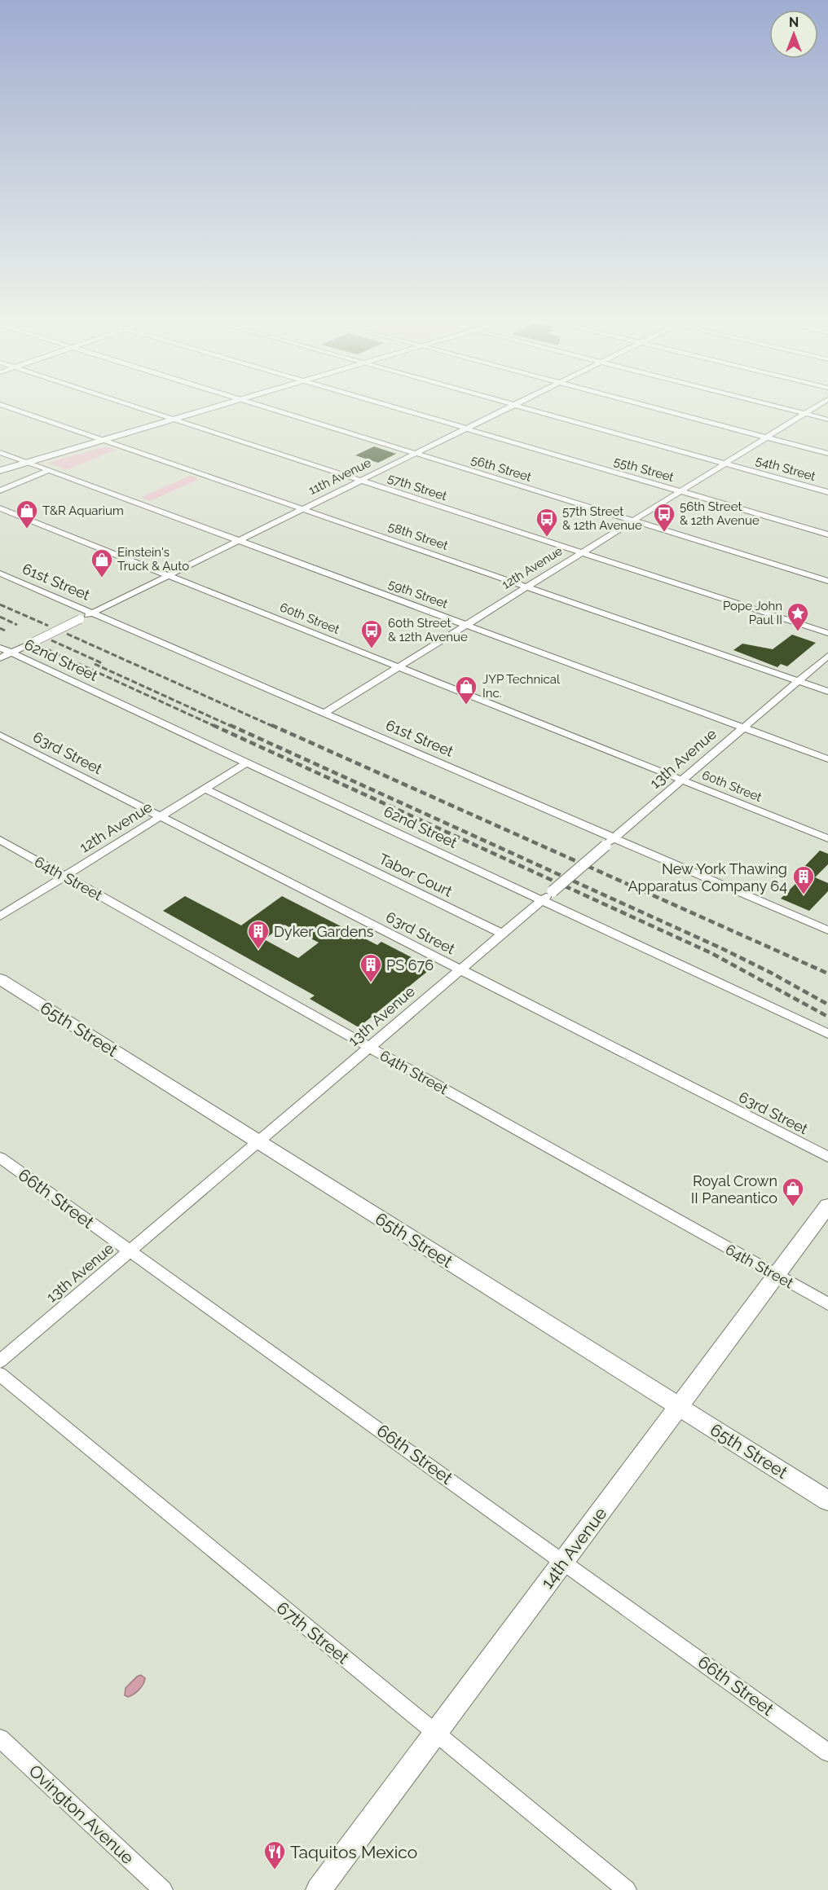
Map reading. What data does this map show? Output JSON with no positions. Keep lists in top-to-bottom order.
{
  "streets": {
    "main road": ["65th Street", "14th Avenue"],
    "street": [
      "56th Street",
      "54th Street",
      "55th Street",
      "11th Avenue",
      "57th Street",
      "58th Street",
      "12th Avenue",
      "61st Street",
      "59th Street",
      "60th Street",
      "62nd Street",
      "63rd Street",
      "13th Avenue",
      "Tabor Court",
      "64th Street",
      "66th Street",
      "67th Street",
      "Ovington Avenue"
    ]
  },
  "crossings": [
    ["56th Street", "11th Avenue"],
    ["56th Street", "12th Avenue"],
    ["54th Street", "12th Avenue"],
    ["55th Street", "11th Avenue"],
    ["55th Street", "12th Avenue"],
    ["11th Avenue", "57th Street"],
    ["11th Avenue", "58th Street"],
    ["11th Avenue", "61st Street"],
    ["11th Avenue", "59th Street"],
    ["11th Avenue", "60th Street"],
    ["11th Avenue", "62nd Street"],
    ["57th Street", "12th Avenue"],
    ["58th Street", "12th Avenue"],
    ["58th Street", "13th Avenue"],
    ["12th Avenue", "61st Street"],
    ["12th Avenue", "59th Street"],
    ["12th Avenue", "60th Street"],
    ["12th Avenue", "62nd Street"],
    ["12th Avenue", "63rd Street"],
    ["12th Avenue", "Tabor Court"],
    ["12th Avenue", "64th Street"],
    ["61st Street", "13th Avenue"],
    ["59th Street", "13th Avenue"],
    ["60th Street", "13th Avenue"],
    ["62nd Street", "13th Avenue"],
    ["63rd Street", "13th Avenue"],
    ["13th Avenue", "Tabor Court"],
    ["13th Avenue", "64th Street"],
    ["13th Avenue", "65th Street"],
    ["13th Avenue", "66th Street"],
    ["64th Street", "14th Avenue"],
    ["65th Street", "14th Avenue"],
    ["66th Street", "14th Avenue"],
    ["14th Avenue", "67th Street"]
  ],
  "places": {
    "shop": [
      "T&R Aquarium",
      "Einstein's Truck & Auto",
      "JYP Technical Inc.",
      "Royal Crown II Paneantico"
    ],
    "bus stop": ["56th Street & 12th Avenue", "57th Street & 12th Avenue", "60th Street & 12th Avenue"],
    "place": ["Pope John Paul II"],
    "building": ["New York Thawing Apparatus Company 64", "Dyker Gardens", "PS 676"],
    "restaurant": ["Taquitos Mexico"]
  },
  "north": "top"
}
